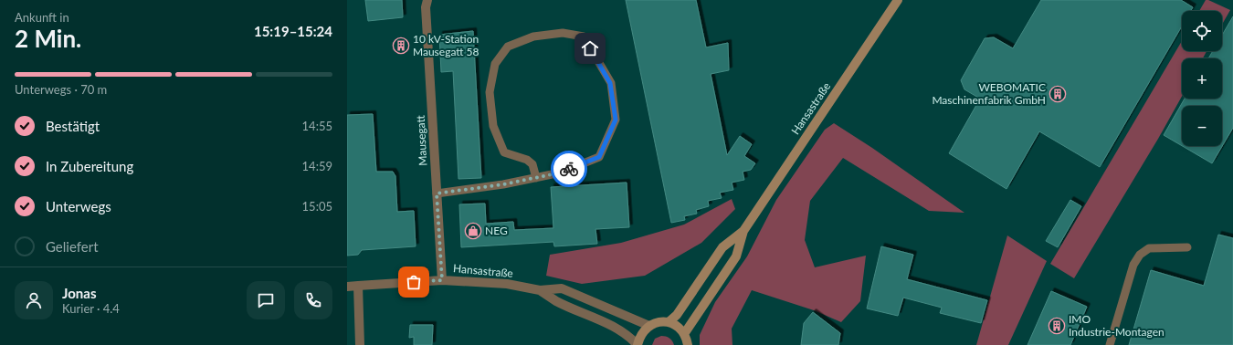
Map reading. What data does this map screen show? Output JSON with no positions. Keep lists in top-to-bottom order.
{
  "streets": {
    "street": ["Hansastraße", "Mausegatt"]
  },
  "crossings": [
    ["Hansastraße", "Mausegatt"]
  ],
  "places": {
    "building": ["10 kV-Station Mausegatt 58", "WEBOMATIC Maschinenfabrik GmbH", "IMO Industrie-Montagen"],
    "shop": ["NEG"]
  },
  "page": {
    "heading": ["2 Min.", "Ankunft in", "15:19–15:24"],
    "panel": ["Jonas", "Kurier · 4.4"],
    "map_buttons": ["+", "−"],
    "bar": "Unterwegs · 70 m",
    "list": [
      ["Bestätigt", "14:55"],
      ["In Zubereitung", "14:59"],
      ["Unterwegs", "15:05"],
      "Geliefert"
    ]
  }
}
